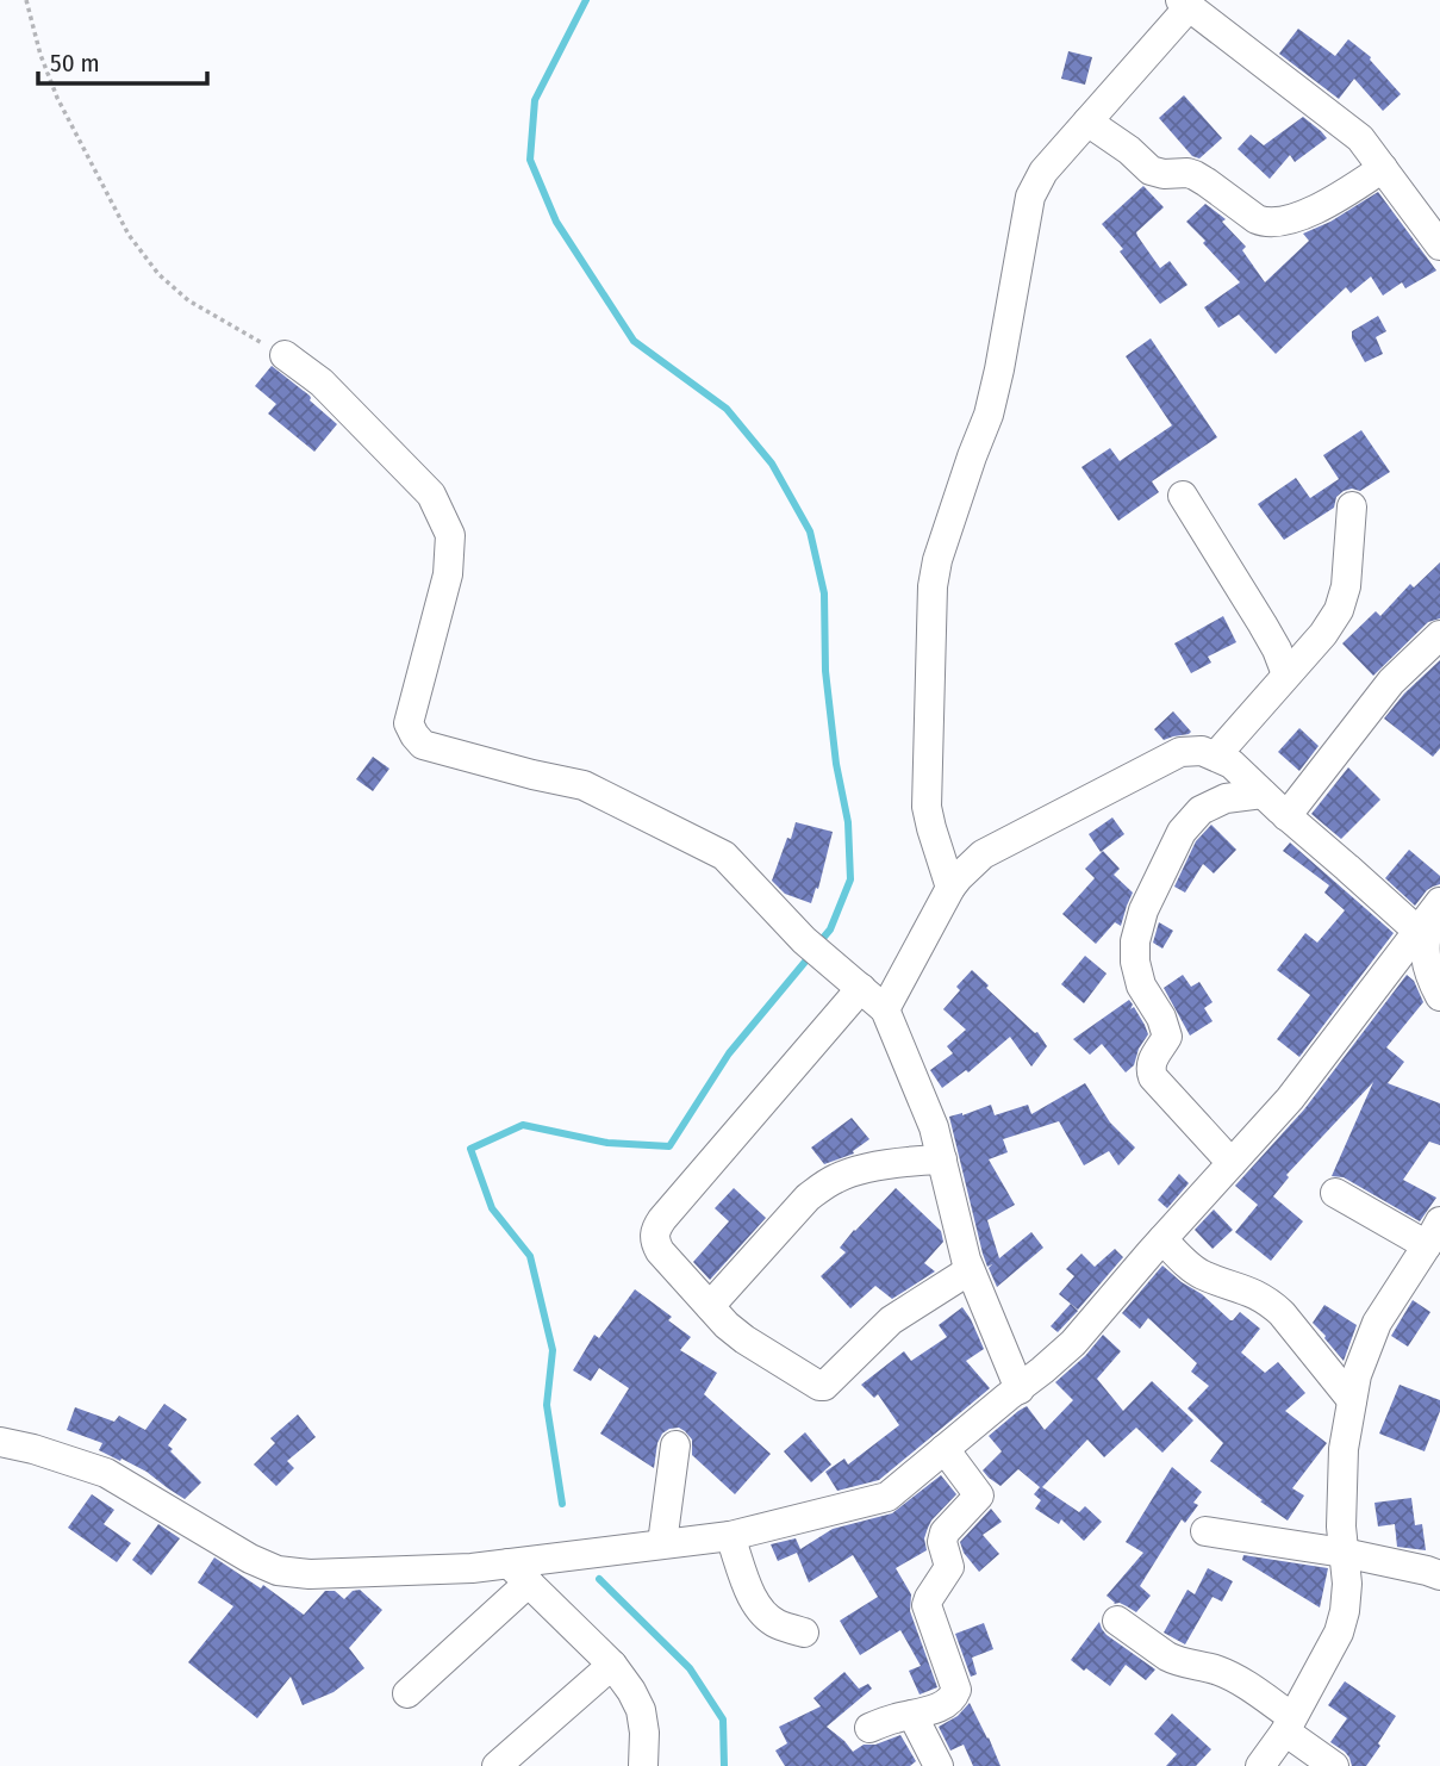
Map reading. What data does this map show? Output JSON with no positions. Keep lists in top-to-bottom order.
{
  "scale_bar": "50 m"
}
